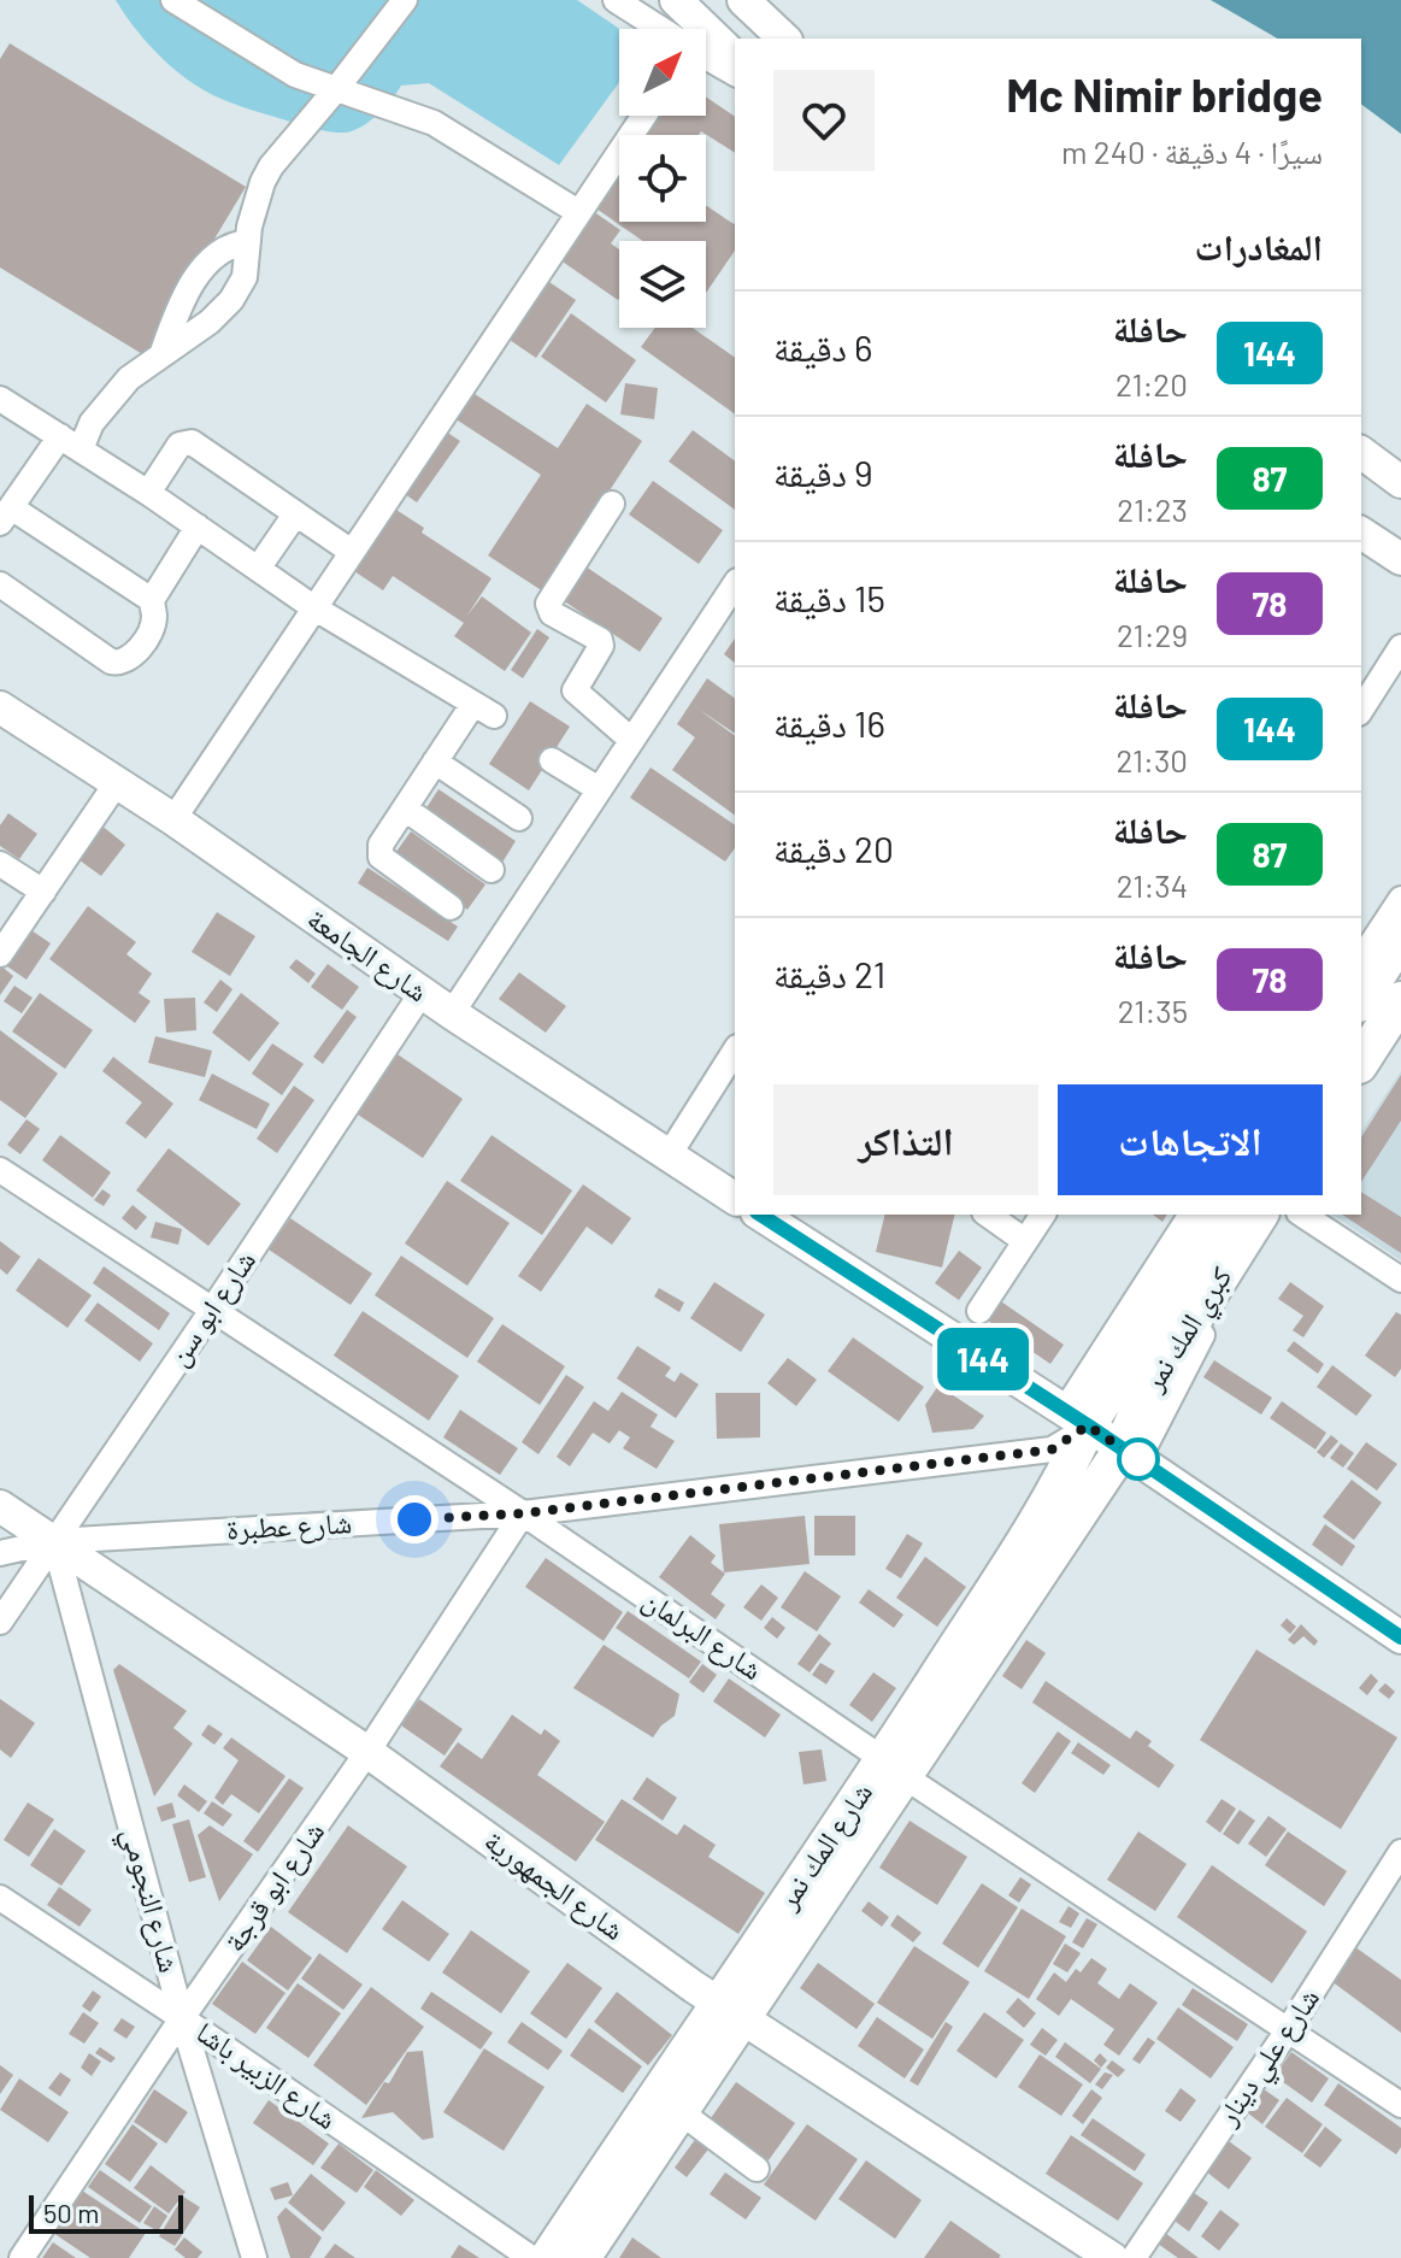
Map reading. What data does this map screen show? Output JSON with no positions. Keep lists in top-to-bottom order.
{
  "streets": {
    "highway": ["كبري المك نمر", "شارع المك نمر"],
    "main road": ["شارع الجامعة", "شارع الجمهورية"],
    "street": [
      "شارع ابو سن",
      "شارع عطبرة",
      "شارع البرلمان",
      "شارع ابو قرجة",
      "شارع النجومي",
      "شارع علي دينار",
      "شارع الزبير باشا"
    ]
  },
  "crossings": [
    ["شارع الجامعة", "شارع ابو سن"],
    ["شارع ابو سن", "شارع عطبرة"],
    ["شارع ابو سن", "شارع البرلمان"],
    ["شارع ابو سن", "شارع الجمهورية"],
    ["شارع ابو سن", "شارع النجومي"],
    ["كبري المك نمر", "شارع عطبرة"],
    ["كبري المك نمر", "شارع المك نمر"],
    ["شارع عطبرة", "شارع البرلمان"],
    ["شارع عطبرة", "شارع المك نمر"],
    ["شارع عطبرة", "شارع الجمهورية"],
    ["شارع عطبرة", "شارع ابو قرجة"],
    ["شارع عطبرة", "شارع النجومي"],
    ["شارع البرلمان", "شارع المك نمر"],
    ["شارع البرلمان", "شارع ابو قرجة"],
    ["شارع البرلمان", "شارع علي دينار"],
    ["شارع المك نمر", "شارع الجمهورية"],
    ["شارع الجمهورية", "شارع ابو قرجة"],
    ["شارع الجمهورية", "شارع النجومي"],
    ["شارع ابو قرجة", "شارع النجومي"],
    ["شارع ابو قرجة", "شارع الزبير باشا"],
    ["شارع النجومي", "شارع الزبير باشا"]
  ],
  "lines": ["bus line 144"],
  "scale_bar": "50 m",
  "north": "top right",
  "page": {
    "on_map": "144",
    "heading": [
      ["Mc Nimir bridge", "سيرًا · 4 دقيقة · 240 m"],
      "المغادرات"
    ],
    "list": [
      {
        "mark": "144",
        "name": "حافلة",
        "note": "21:20",
        "value": "6 دقيقة"
      },
      {
        "mark": "87",
        "name": "حافلة",
        "note": "21:23",
        "value": "9 دقيقة"
      },
      {
        "mark": "78",
        "name": "حافلة",
        "note": "21:29",
        "value": "15 دقيقة"
      },
      {
        "mark": "144",
        "name": "حافلة",
        "note": "21:30",
        "value": "16 دقيقة"
      },
      {
        "mark": "87",
        "name": "حافلة",
        "note": "21:34",
        "value": "20 دقيقة"
      },
      {
        "mark": "78",
        "name": "حافلة",
        "note": "21:35",
        "value": "21 دقيقة"
      }
    ],
    "buttons": ["الاتجاهات", "التذاكر"],
    "scale": "50 m"
  }
}
